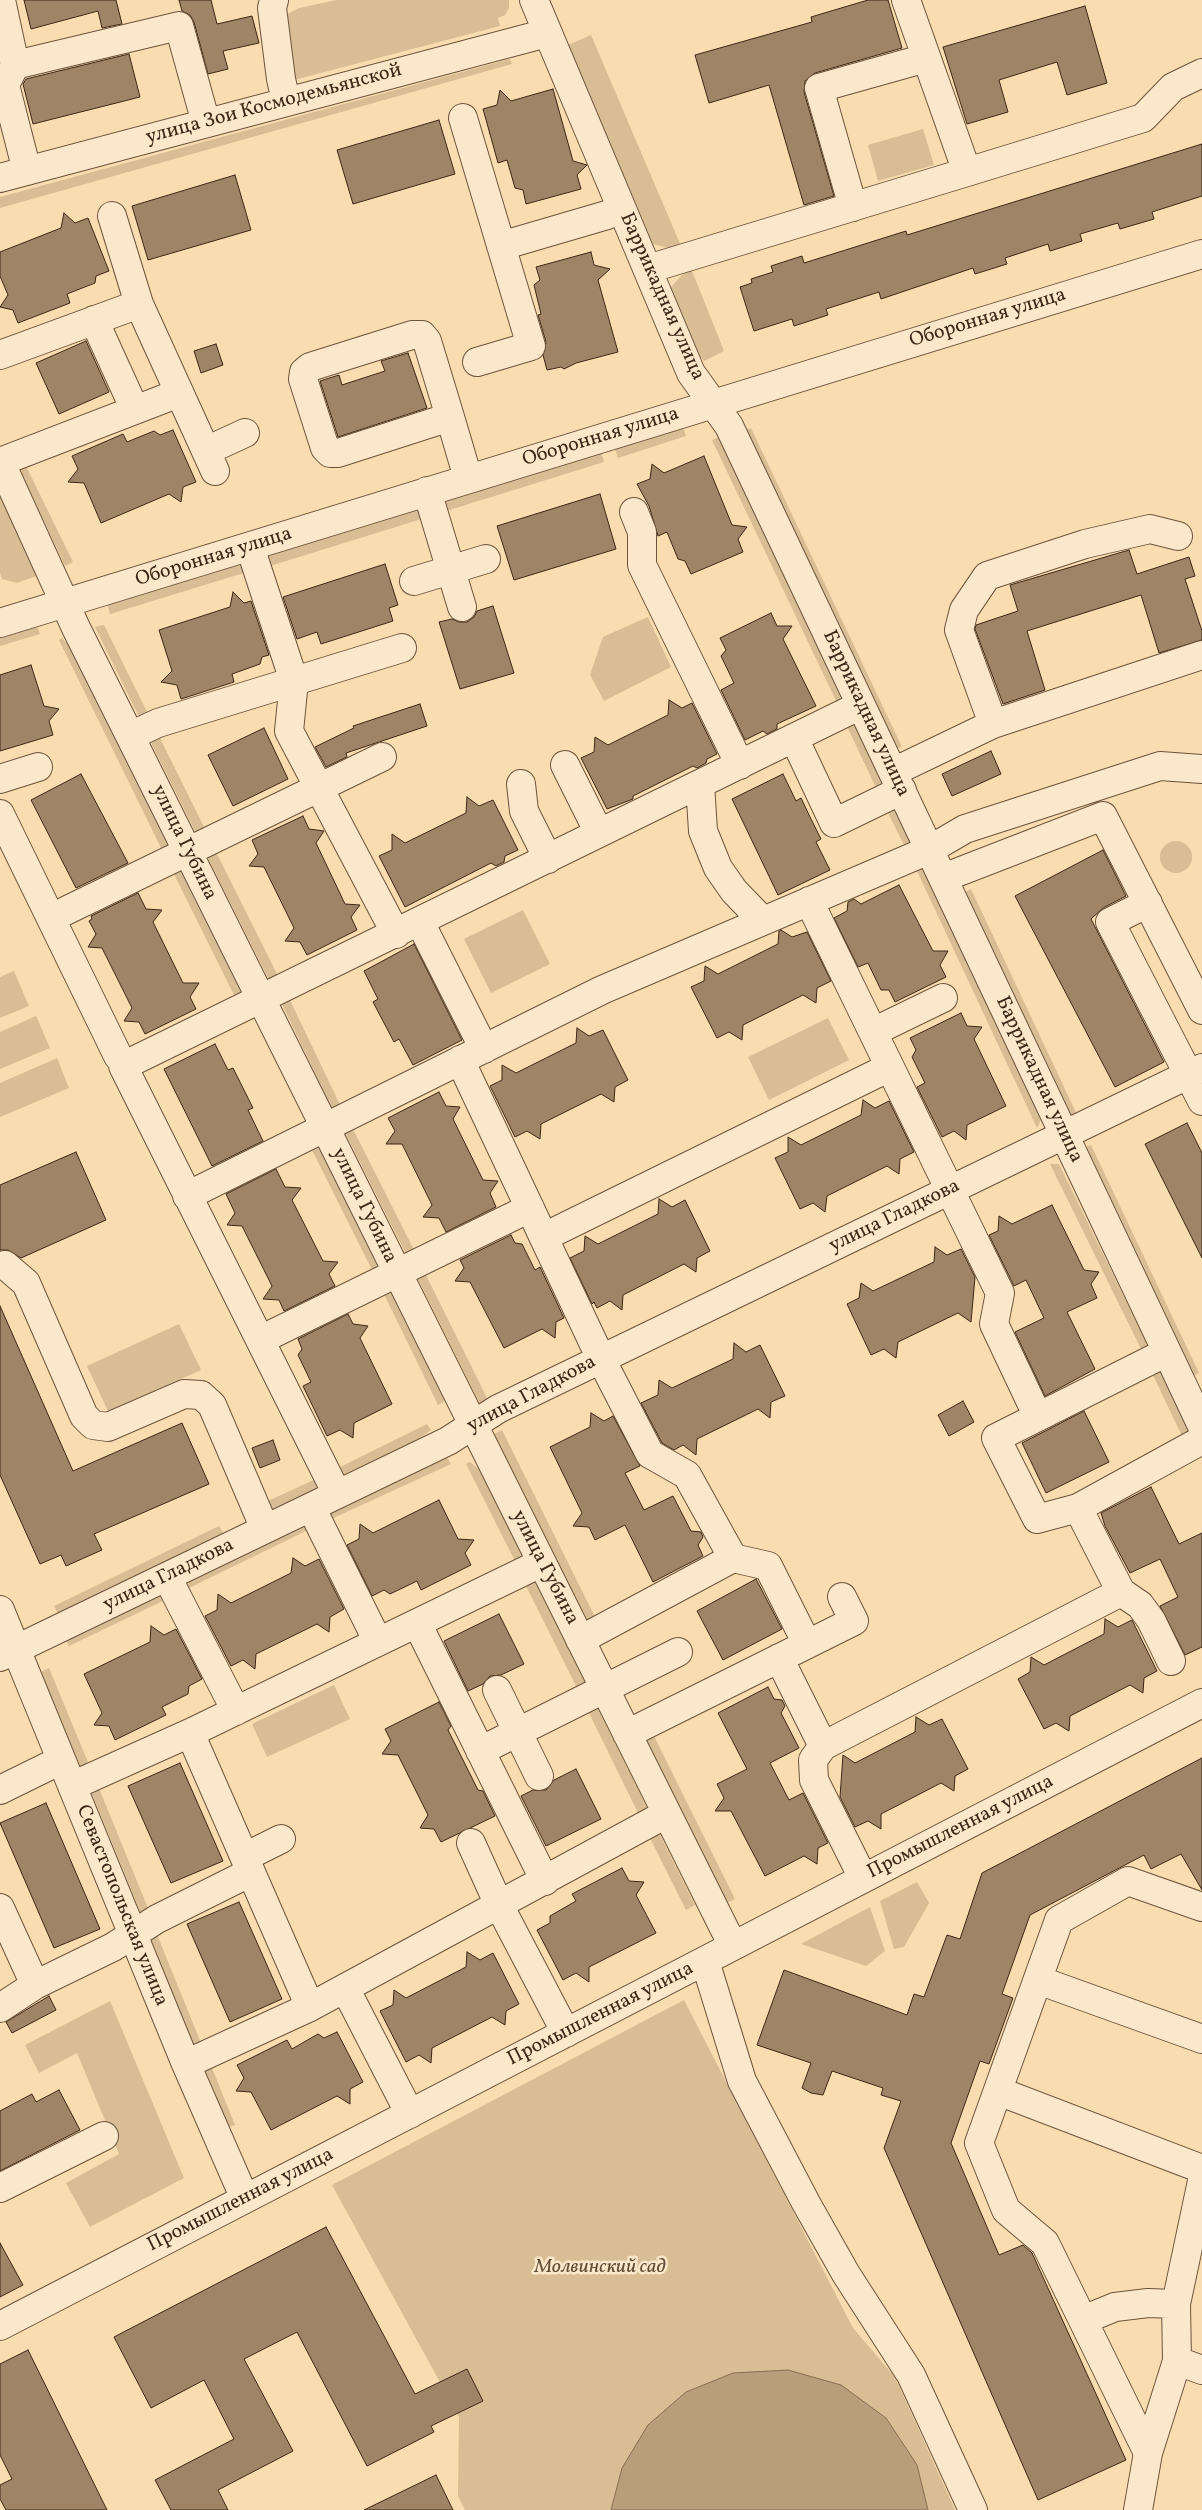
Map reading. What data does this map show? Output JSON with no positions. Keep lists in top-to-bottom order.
{
  "streets": {
    "street": [
      "улица Зои Космодемьянской",
      "Баррикадная улица",
      "Оборонная улица",
      "улица Губина",
      "улица Гладкова",
      "Промышленная улица",
      "Севастопольская улица"
    ]
  },
  "crossings": [
    ["улица Зои Космодемьянской", "Баррикадная улица"],
    ["Баррикадная улица", "Оборонная улица"],
    ["Баррикадная улица", "улица Гладкова"],
    ["Оборонная улица", "улица Губина"],
    ["улица Губина", "улица Гладкова"],
    ["улица Губина", "Промышленная улица"],
    ["улица Гладкова", "Севастопольская улица"],
    ["Промышленная улица", "Севастопольская улица"]
  ],
  "parks": ["Молвинский сад"]
}
